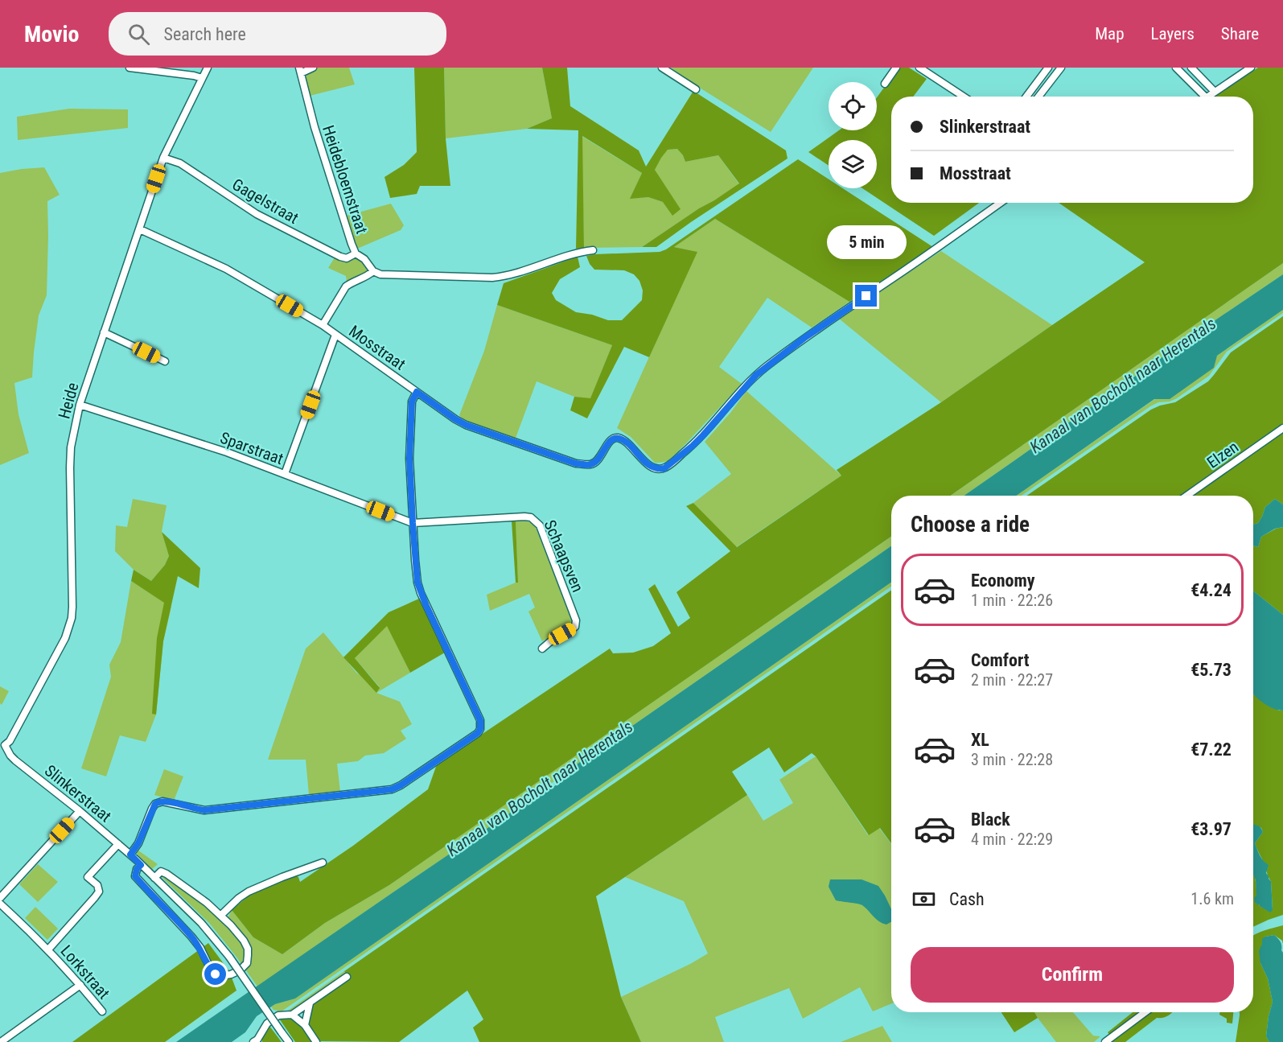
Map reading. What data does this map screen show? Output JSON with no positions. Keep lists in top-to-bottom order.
{
  "streets": {
    "street": [
      "Heidebloemstraat",
      "Gagelstraat",
      "Mosstraat",
      "Heide",
      "Sparstraat",
      "Elzen",
      "Schaapsven",
      "Slinkerstraat",
      "Lorkstraat"
    ]
  },
  "crossings": [
    ["Heidebloemstraat", "Gagelstraat"],
    ["Gagelstraat", "Heide"],
    ["Mosstraat", "Heide"],
    ["Heide", "Sparstraat"],
    ["Heide", "Slinkerstraat"],
    ["Sparstraat", "Schaapsven"],
    ["Slinkerstraat", "Lorkstraat"]
  ],
  "water": ["Kanaal van Bocholt naar Herentals"],
  "page": {
    "header": "Movio",
    "search": "Search here",
    "nav": ["Map", "Layers", "Share"],
    "banner": ["Slinkerstraat", "Mosstraat"],
    "bubble": "5 min",
    "heading": "Choose a ride",
    "list": [
      {
        "name": "Economy",
        "note": "1 min · 22:26",
        "value": "€4.24"
      },
      {
        "name": "Comfort",
        "note": "2 min · 22:27",
        "value": "€5.73"
      },
      {
        "name": "XL",
        "note": "3 min · 22:28",
        "value": "€7.22"
      },
      {
        "name": "Black",
        "note": "4 min · 22:29",
        "value": "€3.97"
      }
    ],
    "pay": ["Cash", "1.6 km"],
    "buttons": "Confirm"
  }
}
